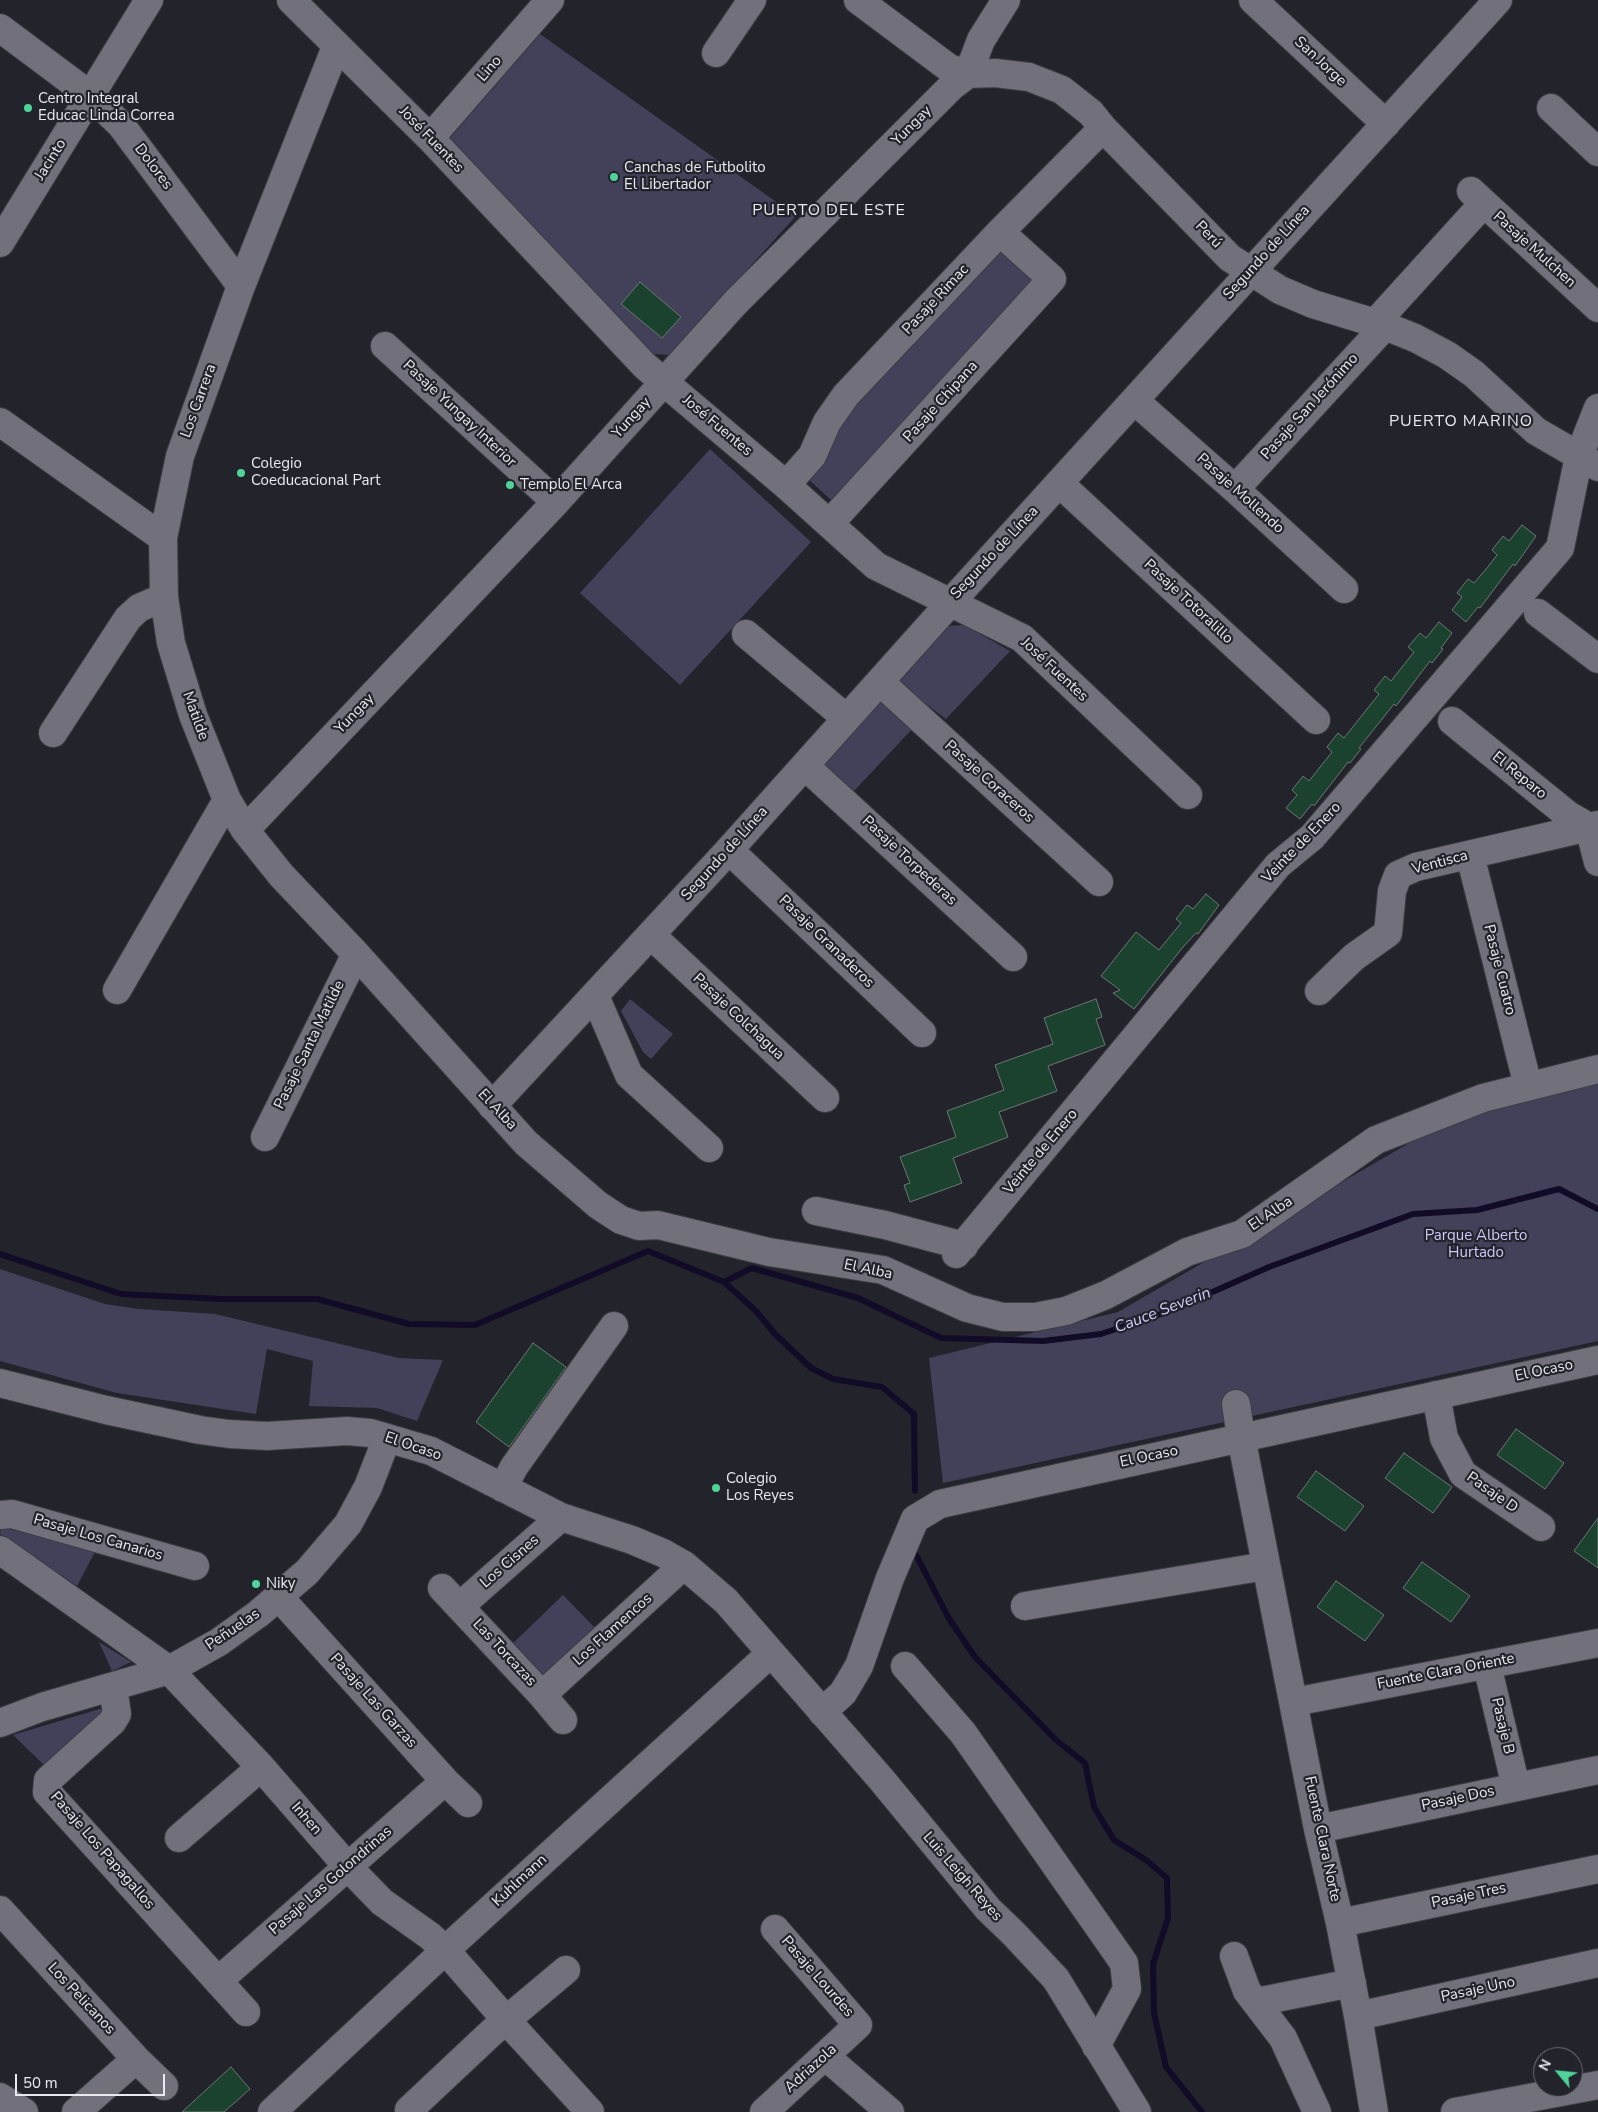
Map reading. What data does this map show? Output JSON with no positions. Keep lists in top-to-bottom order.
{
  "streets": {
    "street": [
      "San Jorge",
      "Lino",
      "Yungay",
      "José Fuentes",
      "Jacinto",
      "Dolores",
      "Perú",
      "Pasaje Mulchen",
      "Segundo de Línea",
      "Pasaje Rimac",
      "Los Carrera",
      "Pasaje Chipana",
      "Pasaje San Jerónimo",
      "Pasaje Yungay Interior",
      "Pasaje Mollendo",
      "Pasaje Totoralillo",
      "Matilde",
      "El Reparo",
      "Pasaje Coraceros",
      "Veinte de Enero",
      "Pasaje Torpederas",
      "Ventisca",
      "Pasaje Granaderos",
      "Pasaje Cuatro",
      "Pasaje Colchagua",
      "Pasaje Santa Matilde",
      "El Alba",
      "El Ocaso",
      "Pasaje D",
      "Pasaje Los Canarios",
      "Los Cisnes",
      "Peñuelas",
      "Los Flamencos",
      "Las Torcazas",
      "Fuente Clara Oriente",
      "Pasaje Las Garzas",
      "Pasaje B",
      "Pasaje Dos",
      "Inhen",
      "Fuente Clara Norte",
      "Pasaje Los Papagallos",
      "Luis Leigh Reyes",
      "Pasaje Las Golondrinas",
      "Kuhlmann",
      "Pasaje Tres",
      "Pasaje Lourdes",
      "Pasaje Uno",
      "Los Pelicanos",
      "Adriazola"
    ]
  },
  "crossings": [
    ["San Jorge", "Segundo de Línea"],
    ["Lino", "José Fuentes"],
    ["Yungay", "José Fuentes"],
    ["Yungay", "Perú"],
    ["Yungay", "Pasaje Yungay Interior"],
    ["Yungay", "Matilde"],
    ["Yungay", "El Alba"],
    ["José Fuentes", "Segundo de Línea"],
    ["José Fuentes", "Pasaje Rimac"],
    ["José Fuentes", "Los Carrera"],
    ["José Fuentes", "Pasaje Chipana"],
    ["Jacinto", "Dolores"],
    ["Dolores", "Los Carrera"],
    ["Perú", "Segundo de Línea"],
    ["Perú", "Pasaje Rimac"],
    ["Perú", "Pasaje San Jerónimo"],
    ["Perú", "Veinte de Enero"],
    ["Pasaje Mulchen", "Pasaje San Jerónimo"],
    ["Segundo de Línea", "Pasaje Mollendo"],
    ["Segundo de Línea", "Pasaje Totoralillo"],
    ["Segundo de Línea", "Pasaje Coraceros"],
    ["Segundo de Línea", "Pasaje Torpederas"],
    ["Segundo de Línea", "Pasaje Granaderos"],
    ["Segundo de Línea", "Pasaje Colchagua"],
    ["Segundo de Línea", "El Alba"],
    ["Pasaje Rimac", "Pasaje Chipana"],
    ["Los Carrera", "Matilde"],
    ["Pasaje San Jerónimo", "Pasaje Mollendo"],
    ["Matilde", "El Alba"],
    ["El Reparo", "Ventisca"],
    ["Ventisca", "Pasaje Cuatro"],
    ["Pasaje Cuatro", "El Alba"],
    ["Pasaje Santa Matilde", "El Alba"],
    ["El Ocaso", "Pasaje D"],
    ["El Ocaso", "Los Cisnes"],
    ["El Ocaso", "Peñuelas"],
    ["El Ocaso", "Los Flamencos"],
    ["El Ocaso", "Fuente Clara Norte"],
    ["El Ocaso", "Luis Leigh Reyes"],
    ["El Ocaso", "Kuhlmann"],
    ["Los Cisnes", "Las Torcazas"],
    ["Peñuelas", "Pasaje Las Garzas"],
    ["Peñuelas", "Inhen"],
    ["Peñuelas", "Pasaje Los Papagallos"],
    ["Los Flamencos", "Las Torcazas"],
    ["Fuente Clara Oriente", "Pasaje B"],
    ["Fuente Clara Oriente", "Fuente Clara Norte"],
    ["Pasaje Las Garzas", "Pasaje Las Golondrinas"],
    ["Pasaje B", "Pasaje Dos"],
    ["Pasaje Dos", "Fuente Clara Norte"],
    ["Inhen", "Pasaje Las Golondrinas"],
    ["Inhen", "Kuhlmann"],
    ["Fuente Clara Norte", "Pasaje Tres"],
    ["Fuente Clara Norte", "Pasaje Uno"],
    ["Pasaje Los Papagallos", "Pasaje Las Golondrinas"],
    ["Luis Leigh Reyes", "Kuhlmann"],
    ["Pasaje Lourdes", "Adriazola"]
  ],
  "districts": ["PUERTO DEL ESTE", "PUERTO MARINO"],
  "water": ["Cauce Severin"],
  "parks": ["Parque Alberto Hurtado"],
  "places": [
    "Centro Integral Educac Linda Correa",
    "Canchas de Futbolito El Libertador",
    "Colegio Coeducacional Part",
    "Templo El Arca",
    "Colegio Los Reyes",
    "Niky"
  ],
  "scale_bar": "50 m",
  "north": "top left"
}
